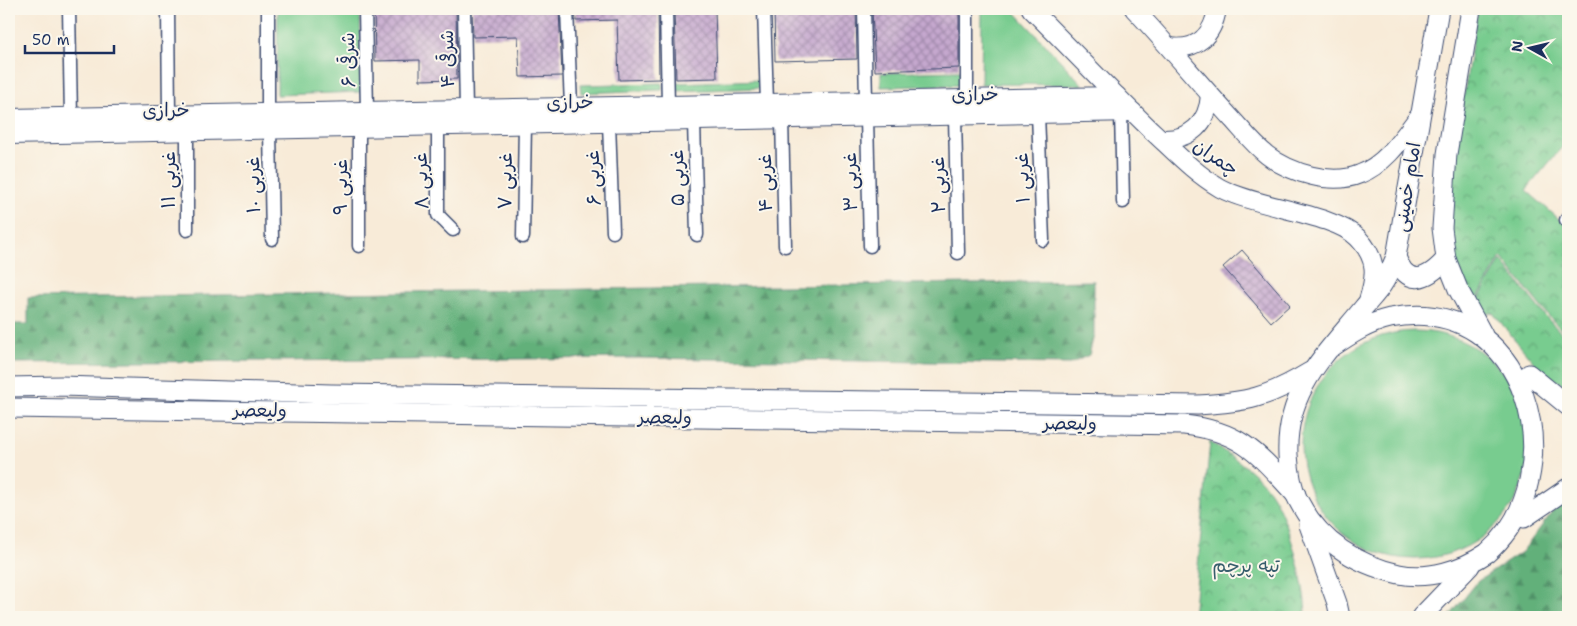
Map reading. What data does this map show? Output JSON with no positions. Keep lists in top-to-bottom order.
{
  "streets": {
    "main road": ["امام خمینی", "ولیعصر"],
    "street": [
      "۴ شرقی",
      "۶ شرقی",
      "خرازی",
      "چمران",
      "۶ غربی",
      "۵ غربی",
      "۱ غربی",
      "۱۱ غربی",
      "۸ غربی",
      "۷ غربی",
      "۳ غربی",
      "۴ غربی",
      "۱۰ غربی",
      "۲ غربی",
      "۹ غربی"
    ]
  },
  "crossings": [
    ["۴ شرقی", "خرازی"],
    ["۶ شرقی", "خرازی"],
    ["خرازی", "چمران"],
    ["خرازی", "۶ غربی"],
    ["خرازی", "۵ غربی"],
    ["خرازی", "۱ غربی"],
    ["خرازی", "۱۱ غربی"],
    ["خرازی", "۸ غربی"],
    ["خرازی", "۷ غربی"],
    ["خرازی", "۳ غربی"],
    ["خرازی", "۴ غربی"],
    ["خرازی", "۱۰ غربی"],
    ["خرازی", "۲ غربی"],
    ["خرازی", "۹ غربی"],
    ["چمران", "امام خمینی"]
  ],
  "parks": ["تپه پرچم"],
  "scale_bar": "50 m",
  "north": "left"
}
